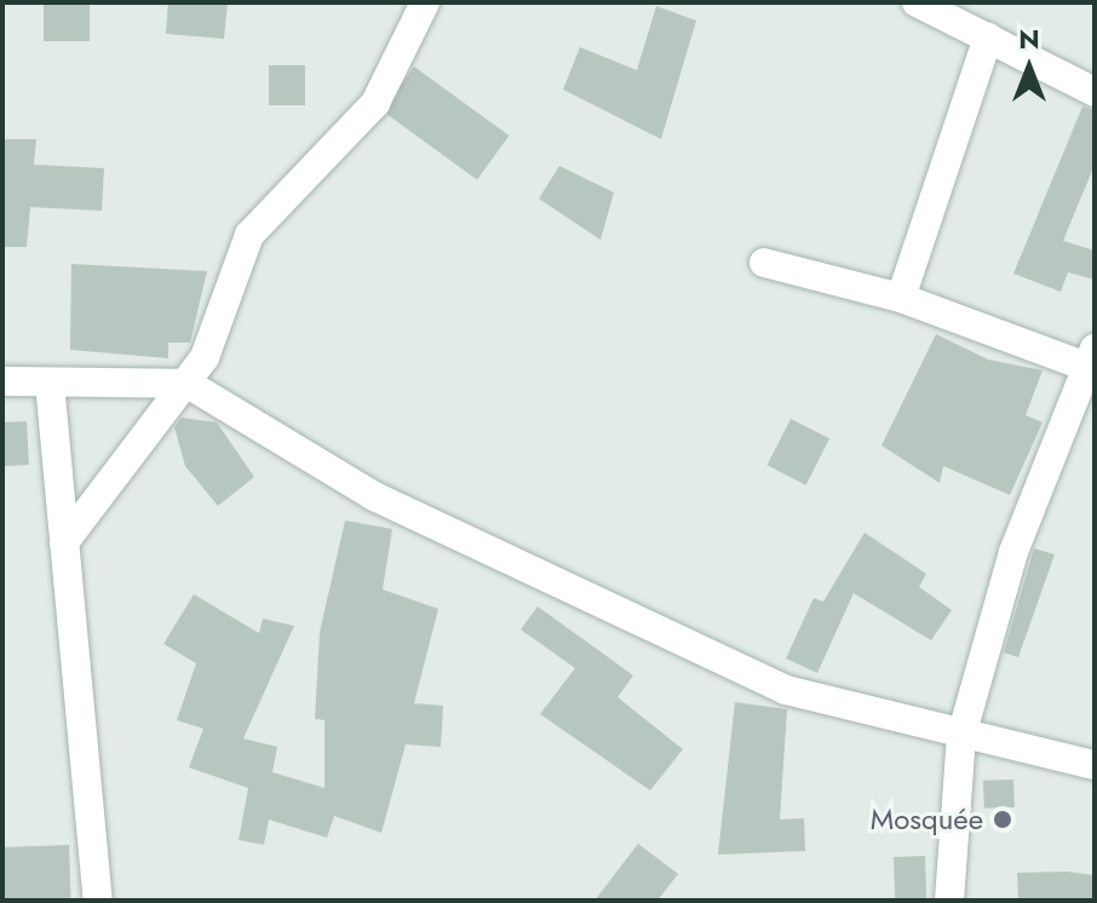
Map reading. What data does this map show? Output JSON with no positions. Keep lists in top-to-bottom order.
{
  "places": ["Mosquée"],
  "north": "top"
}
